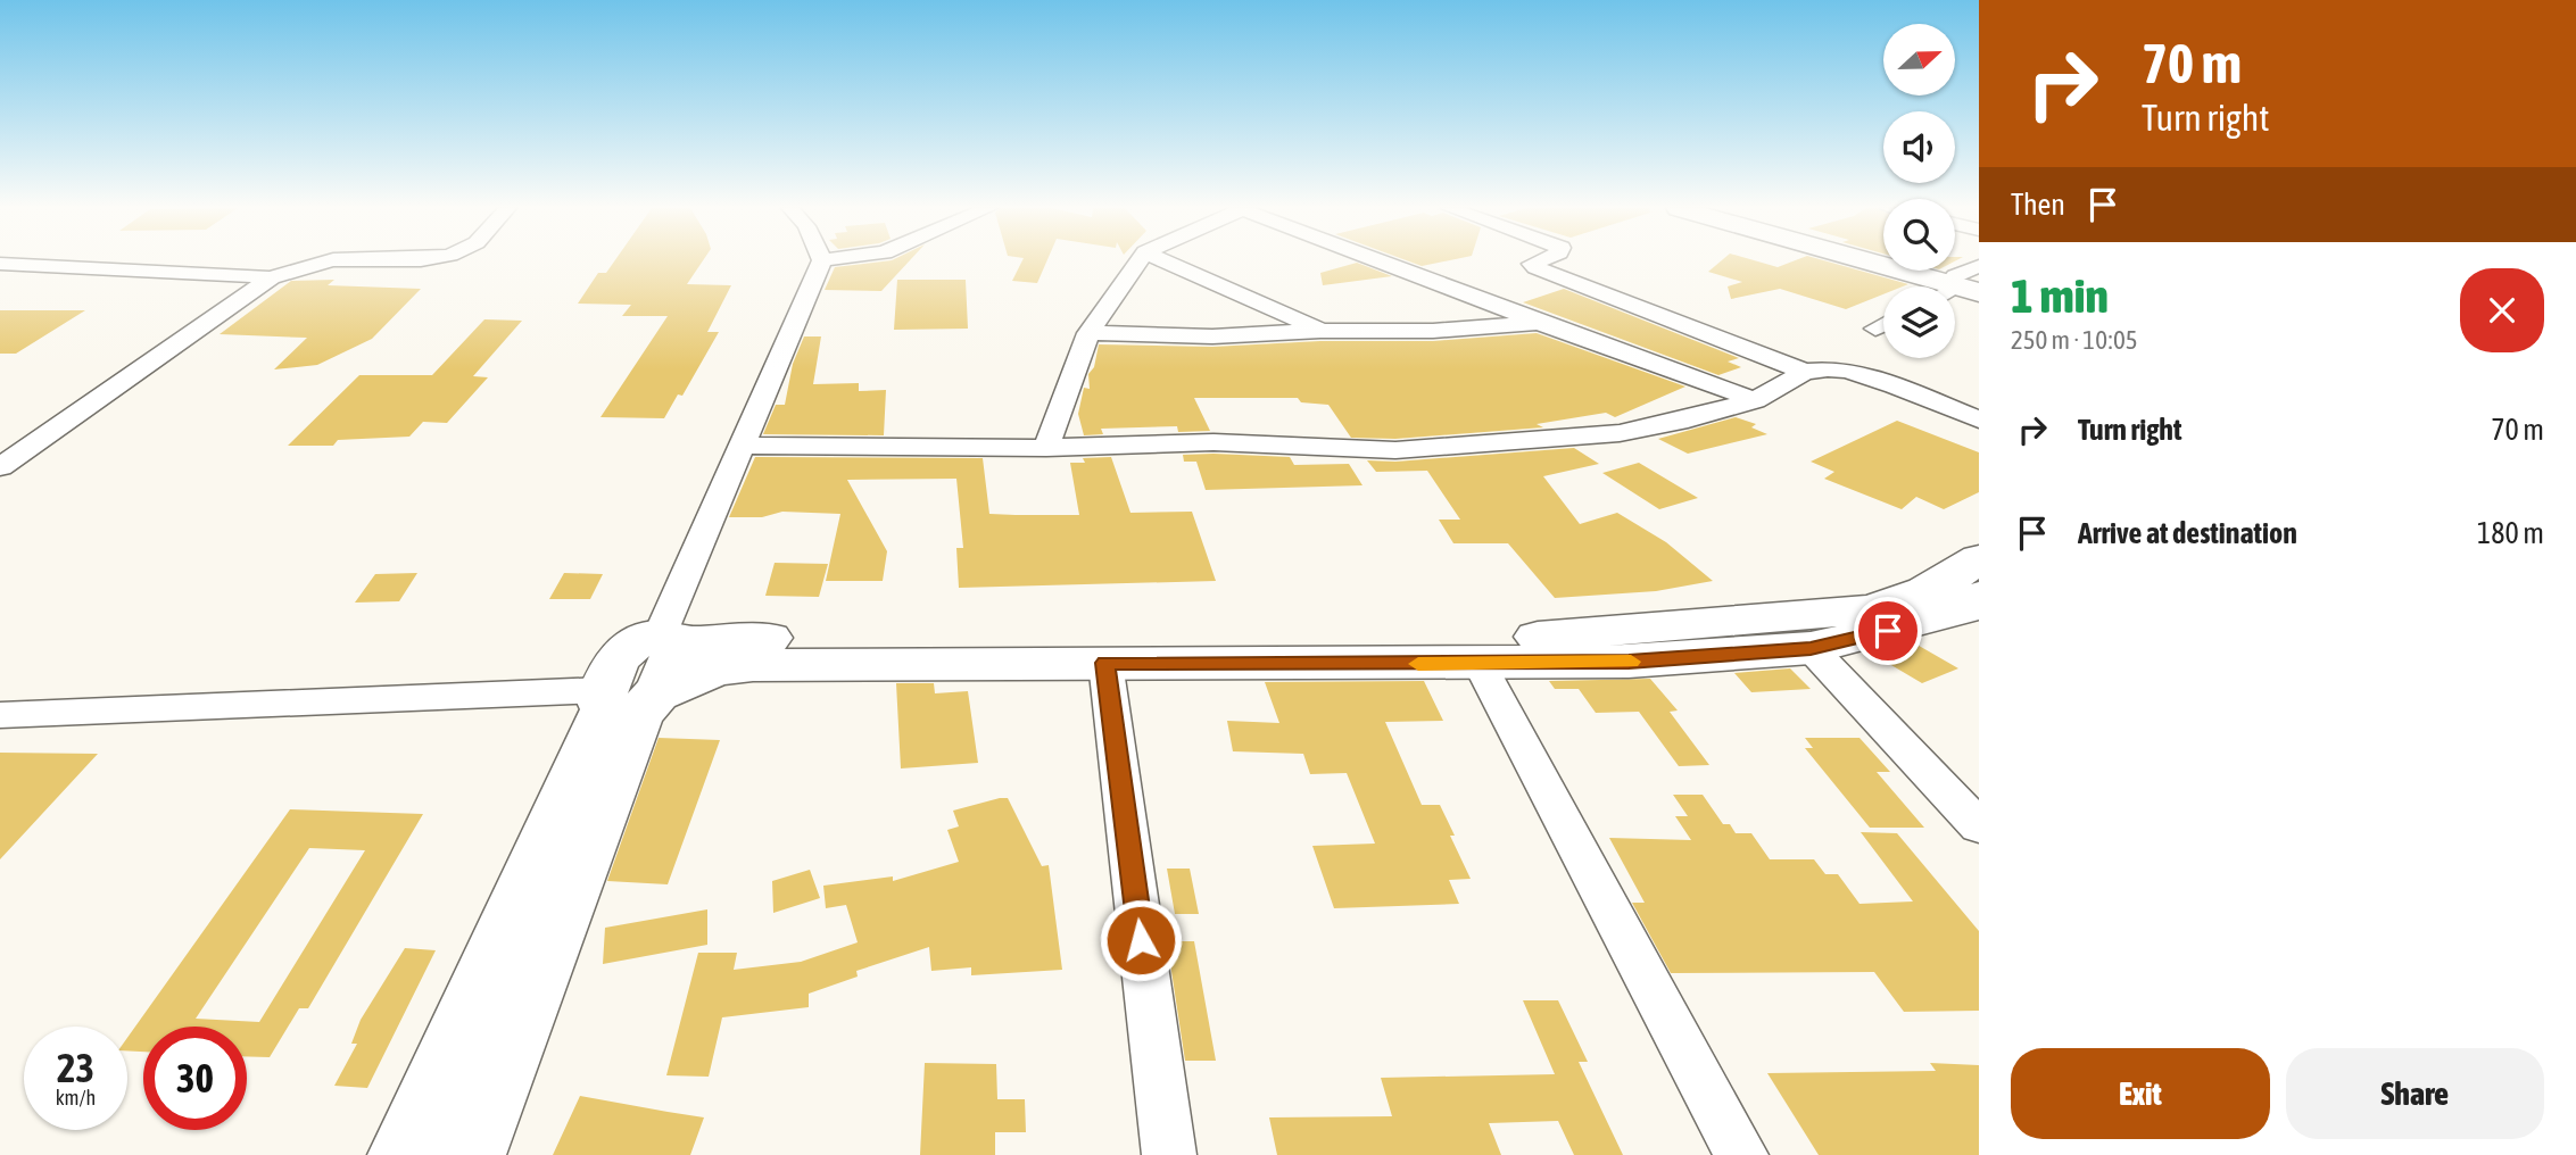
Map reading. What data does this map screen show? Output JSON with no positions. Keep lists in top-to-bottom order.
{
  "north": "right",
  "page": {
    "turn": ["70 m", "Turn right"],
    "then": "Then",
    "heading": ["1 min", "250 m · 10:05"],
    "list": [
      {
        "name": "Turn right",
        "value": "70 m"
      },
      {
        "name": "Arrive at destination",
        "value": "180 m"
      }
    ],
    "speed": "23 km/h",
    "limit": "30",
    "buttons": ["Exit", "Share"]
  }
}
